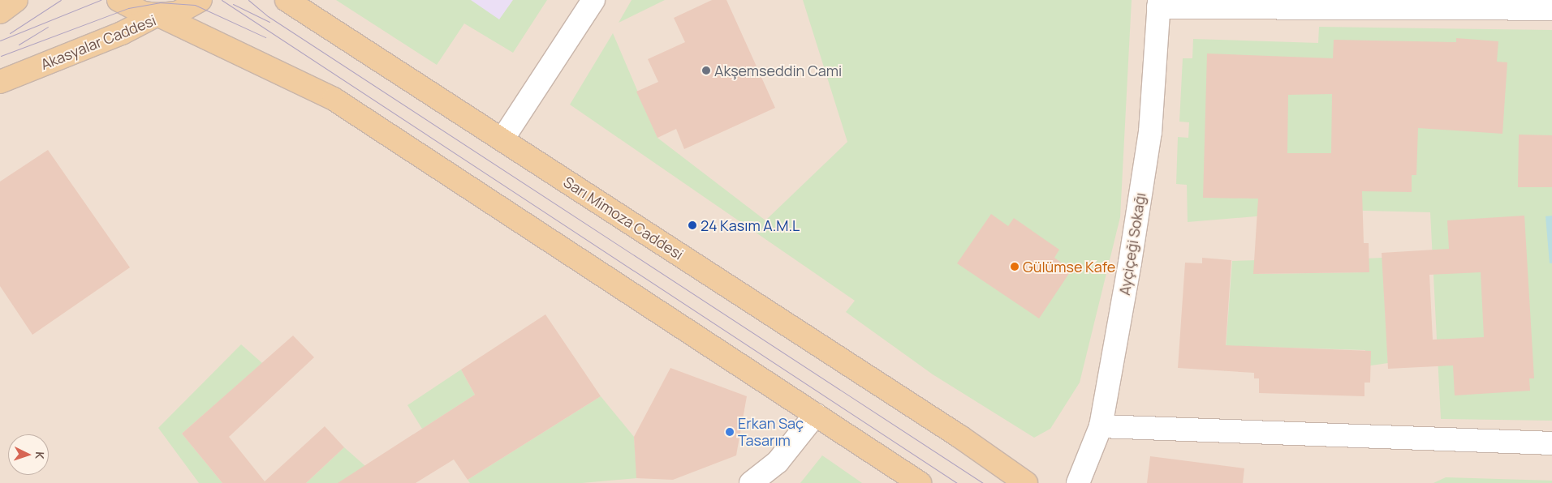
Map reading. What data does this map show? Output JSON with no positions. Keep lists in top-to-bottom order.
{
  "streets": {
    "main road": ["Akasyalar Caddesi", "Sarı Mimoza Caddesi"],
    "street": ["Ayçiçeği Sokağı"]
  },
  "places": [
    "Akşemseddin Cami",
    "24 Kasım A.M.L",
    "Gülümse Kafe",
    "Erkan Saç Tasarım"
  ],
  "north": "right"
}
